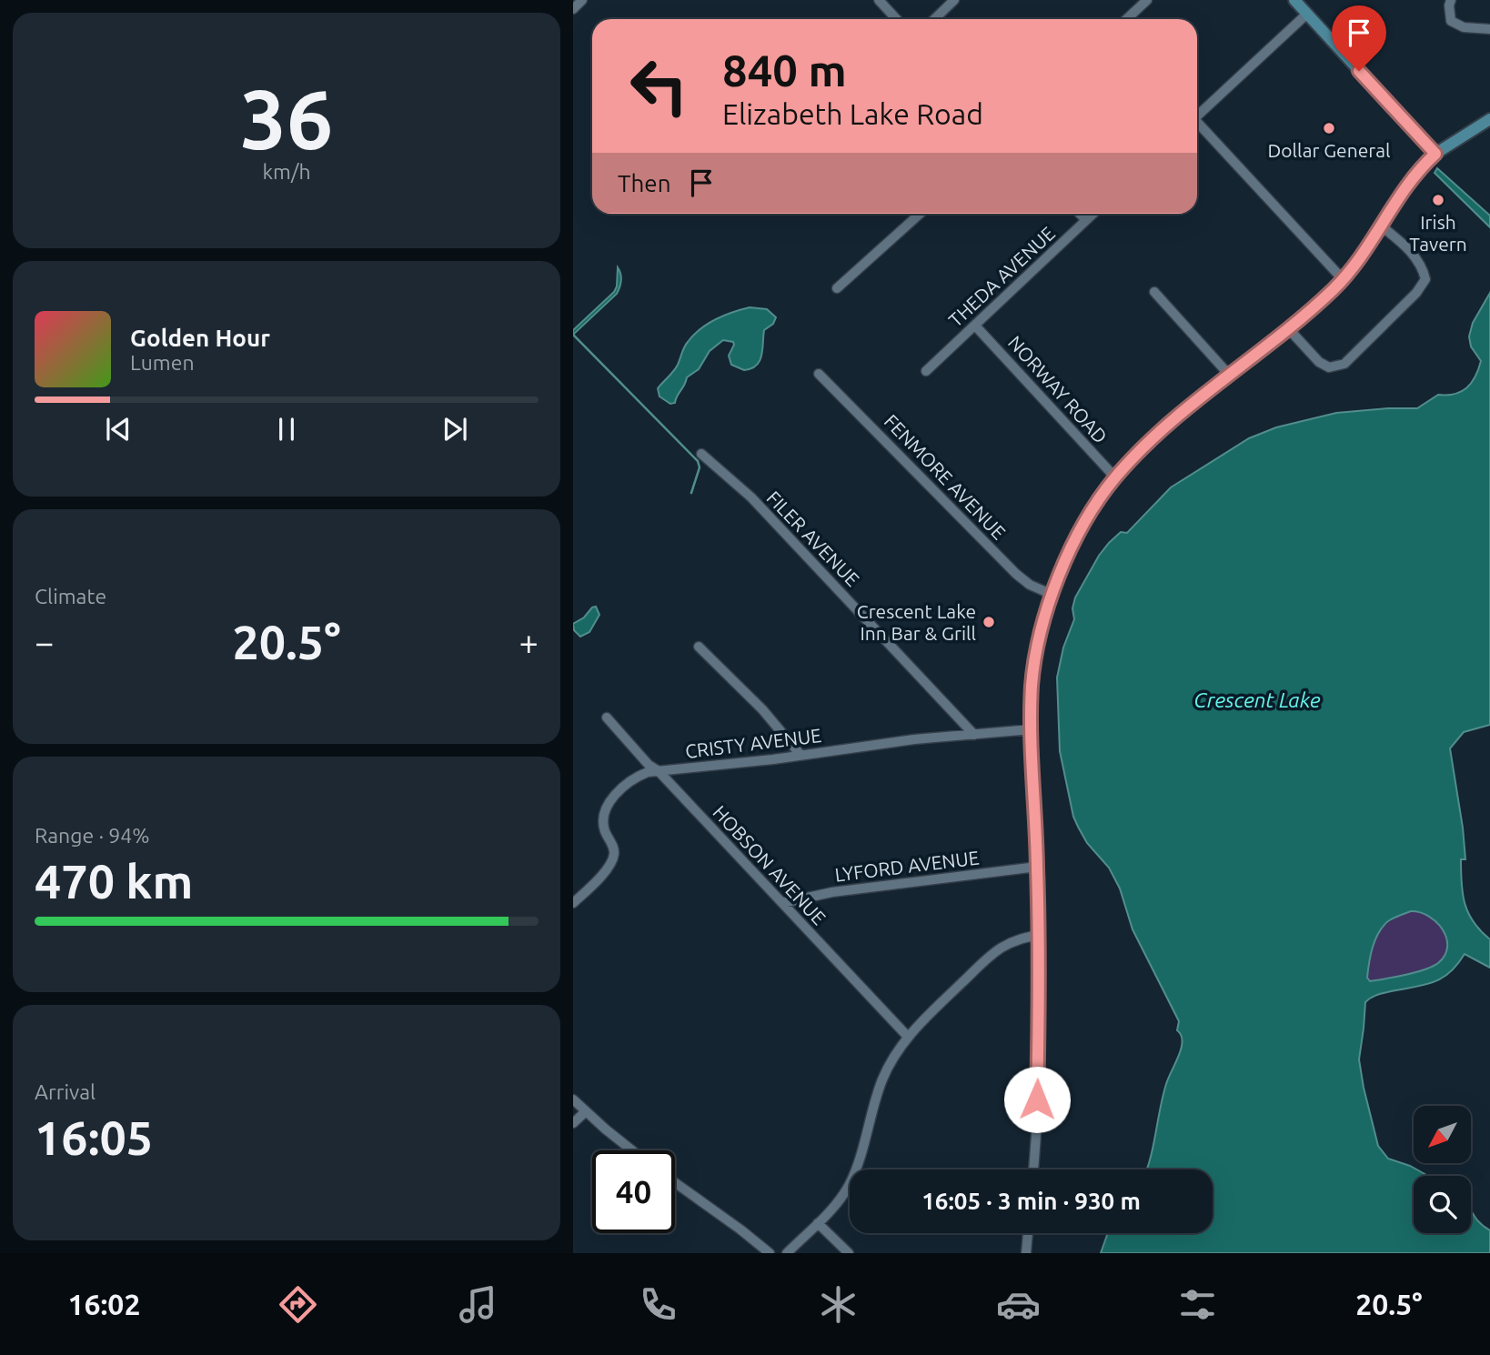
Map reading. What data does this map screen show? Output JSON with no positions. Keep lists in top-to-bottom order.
{
  "streets": {
    "street": [
      "THEDA AVENUE",
      "NORWAY ROAD",
      "FENMORE AVENUE",
      "FILER AVENUE",
      "CRISTY AVENUE",
      "HOBSON AVENUE",
      "LYFORD AVENUE"
    ]
  },
  "crossings": [
    ["THEDA AVENUE", "NORWAY ROAD"],
    ["FILER AVENUE", "CRISTY AVENUE"],
    ["CRISTY AVENUE", "HOBSON AVENUE"],
    ["HOBSON AVENUE", "LYFORD AVENUE"]
  ],
  "water": ["Crescent Lake"],
  "places": ["Dollar General", "Irish Tavern", "Crescent Lake Inn Bar & Grill"],
  "north": "bottom left",
  "page": {
    "tile": [
      ["36", "km/h"],
      "Climate",
      ["Range · 94%", "470 km"],
      ["Arrival", "16:05"]
    ],
    "turn": ["840 m", "Elizabeth Lake Road"],
    "then": "Then",
    "song": ["Golden Hour", "Lumen"],
    "heat": ["−", "20.5°", "+"],
    "limit": "40",
    "trip": "16:05 · 3 min · 930 m",
    "tabs": ["16:02", "20.5°"]
  }
}
